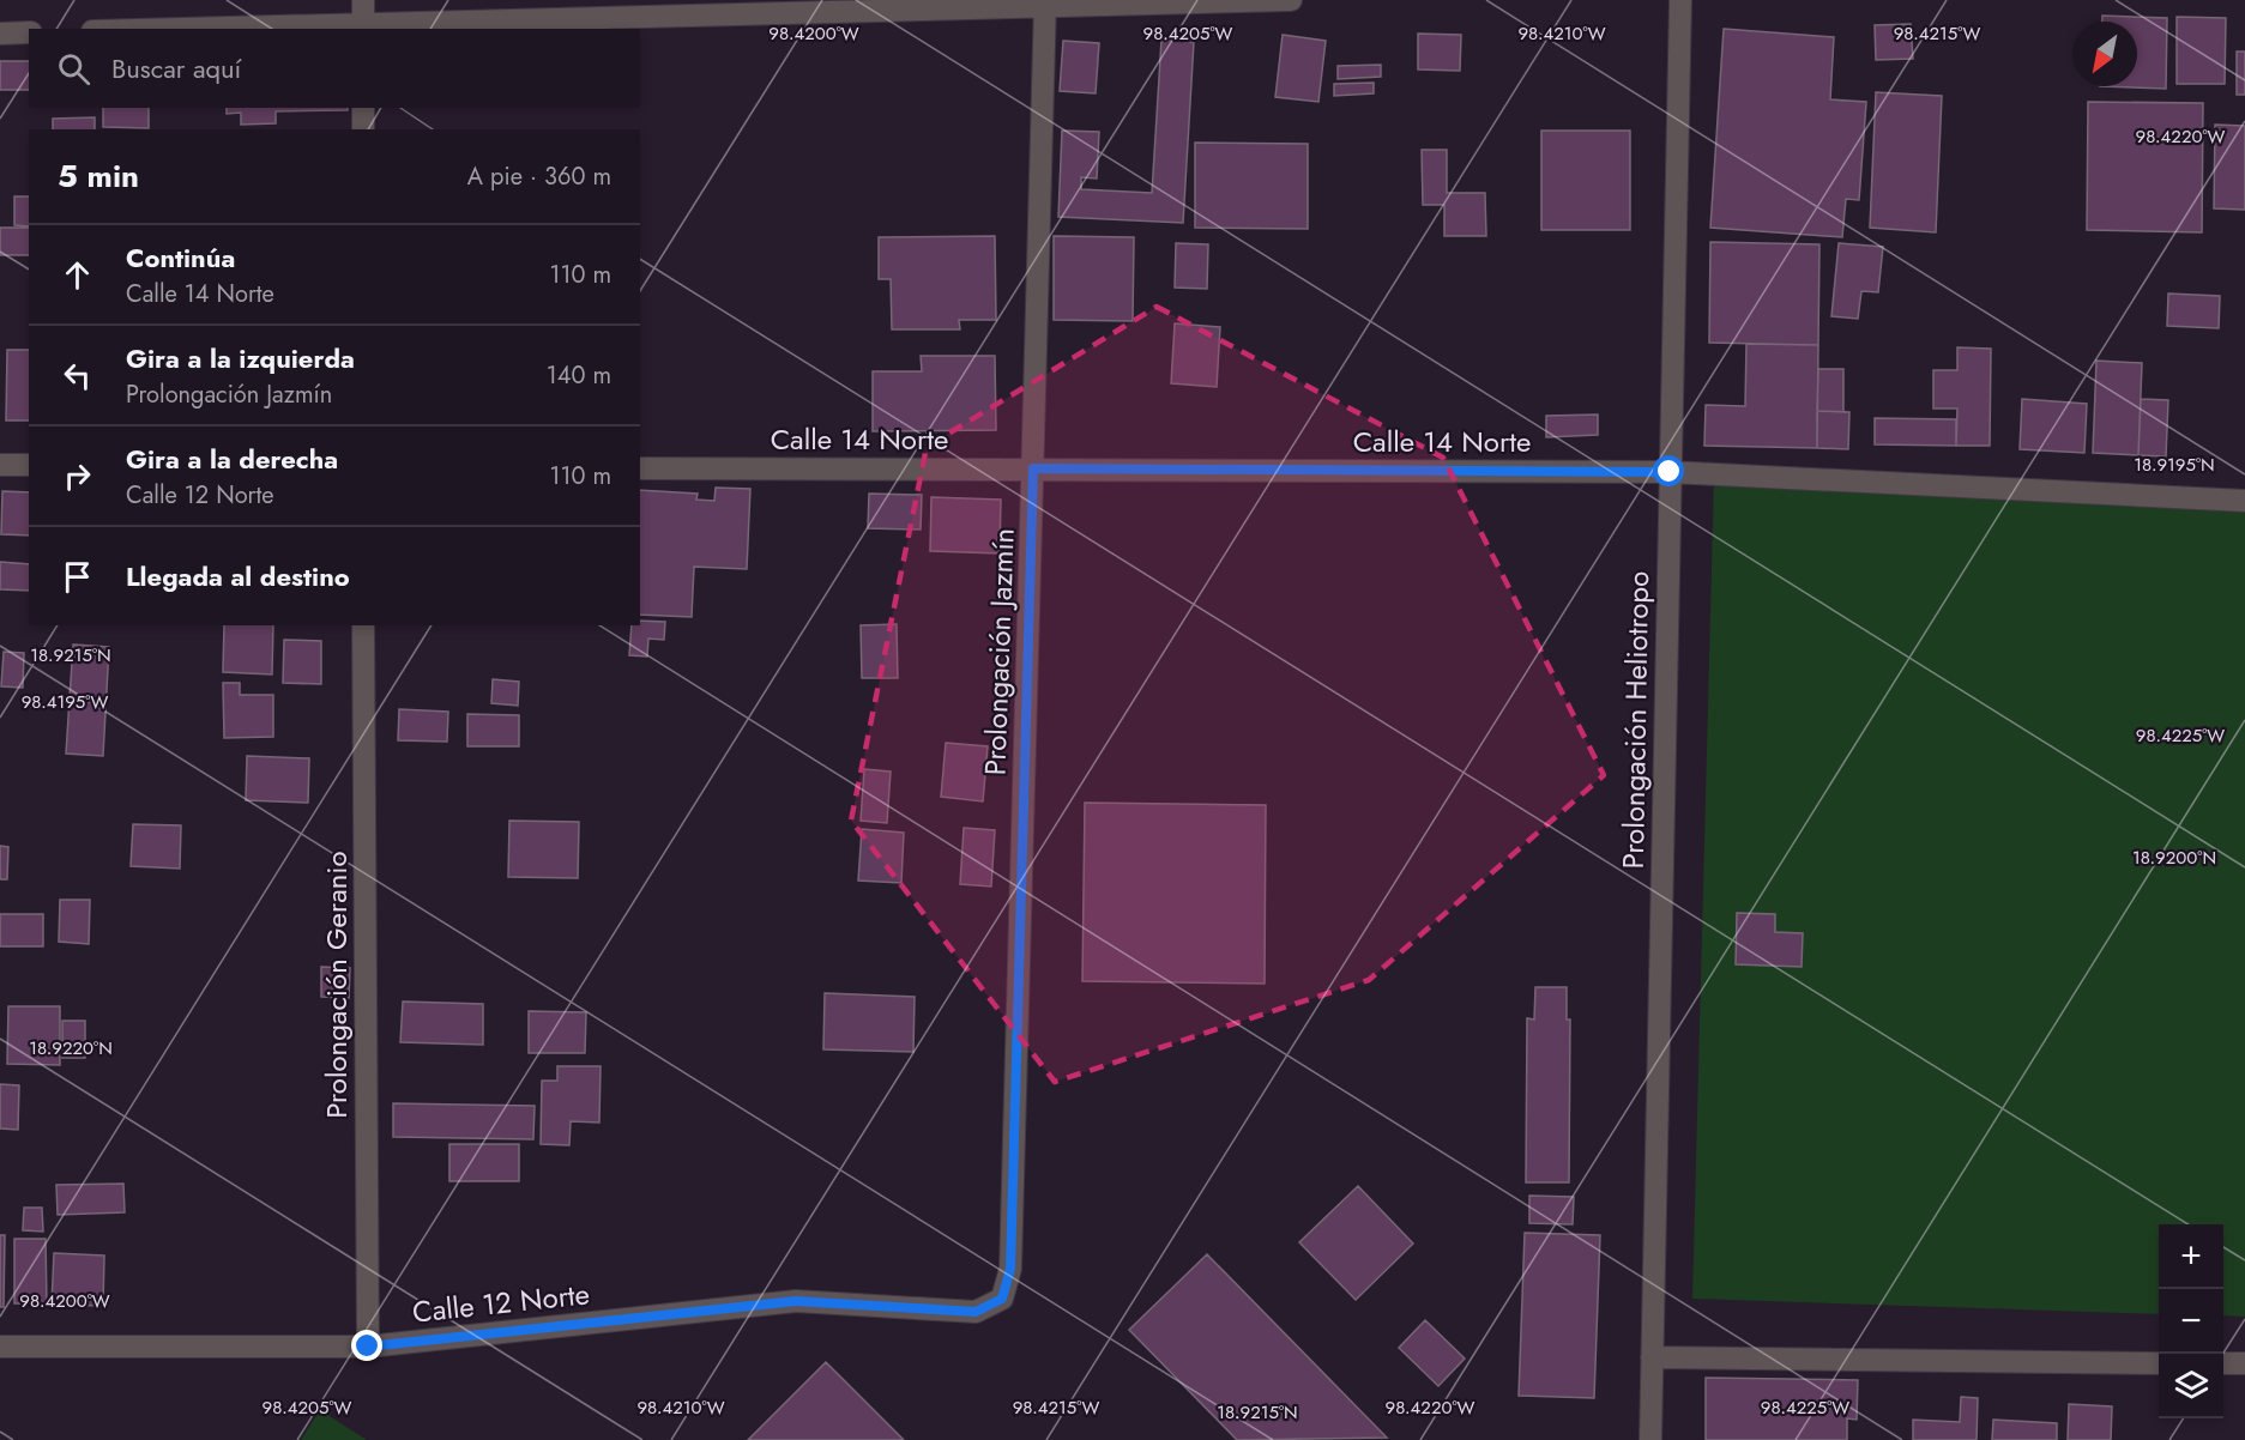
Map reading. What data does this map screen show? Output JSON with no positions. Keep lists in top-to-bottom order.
{
  "streets": {
    "street": [
      "Calle 14 Norte",
      "Prolongación Jazmín",
      "Prolongación Heliotropo",
      "Prolongación Geranio",
      "Calle 12 Norte"
    ]
  },
  "crossings": [
    ["Calle 14 Norte", "Prolongación Jazmín"],
    ["Calle 14 Norte", "Prolongación Heliotropo"],
    ["Prolongación Jazmín", "Calle 12 Norte"],
    ["Prolongación Geranio", "Calle 12 Norte"]
  ],
  "north": "bottom left",
  "page": {
    "search": "Buscar aquí",
    "heading": ["5 min", "A pie · 360 m"],
    "list": [
      ["Continúa", "Calle 14 Norte", "110 m"],
      ["Gira a la izquierda", "Prolongación Jazmín", "140 m"],
      ["Gira a la derecha", "Calle 12 Norte", "110 m"],
      "Llegada al destino"
    ],
    "map_buttons": ["+", "−"]
  },
  "coordinates": [
    "98.4200°W",
    "98.4205°W",
    "98.4210°W",
    "98.4215°W",
    "98.4220°W",
    "18.9195°N",
    "18.9215°N",
    "98.4195°W",
    "98.4225°W",
    "18.9200°N",
    "18.9220°N"
  ]
}
